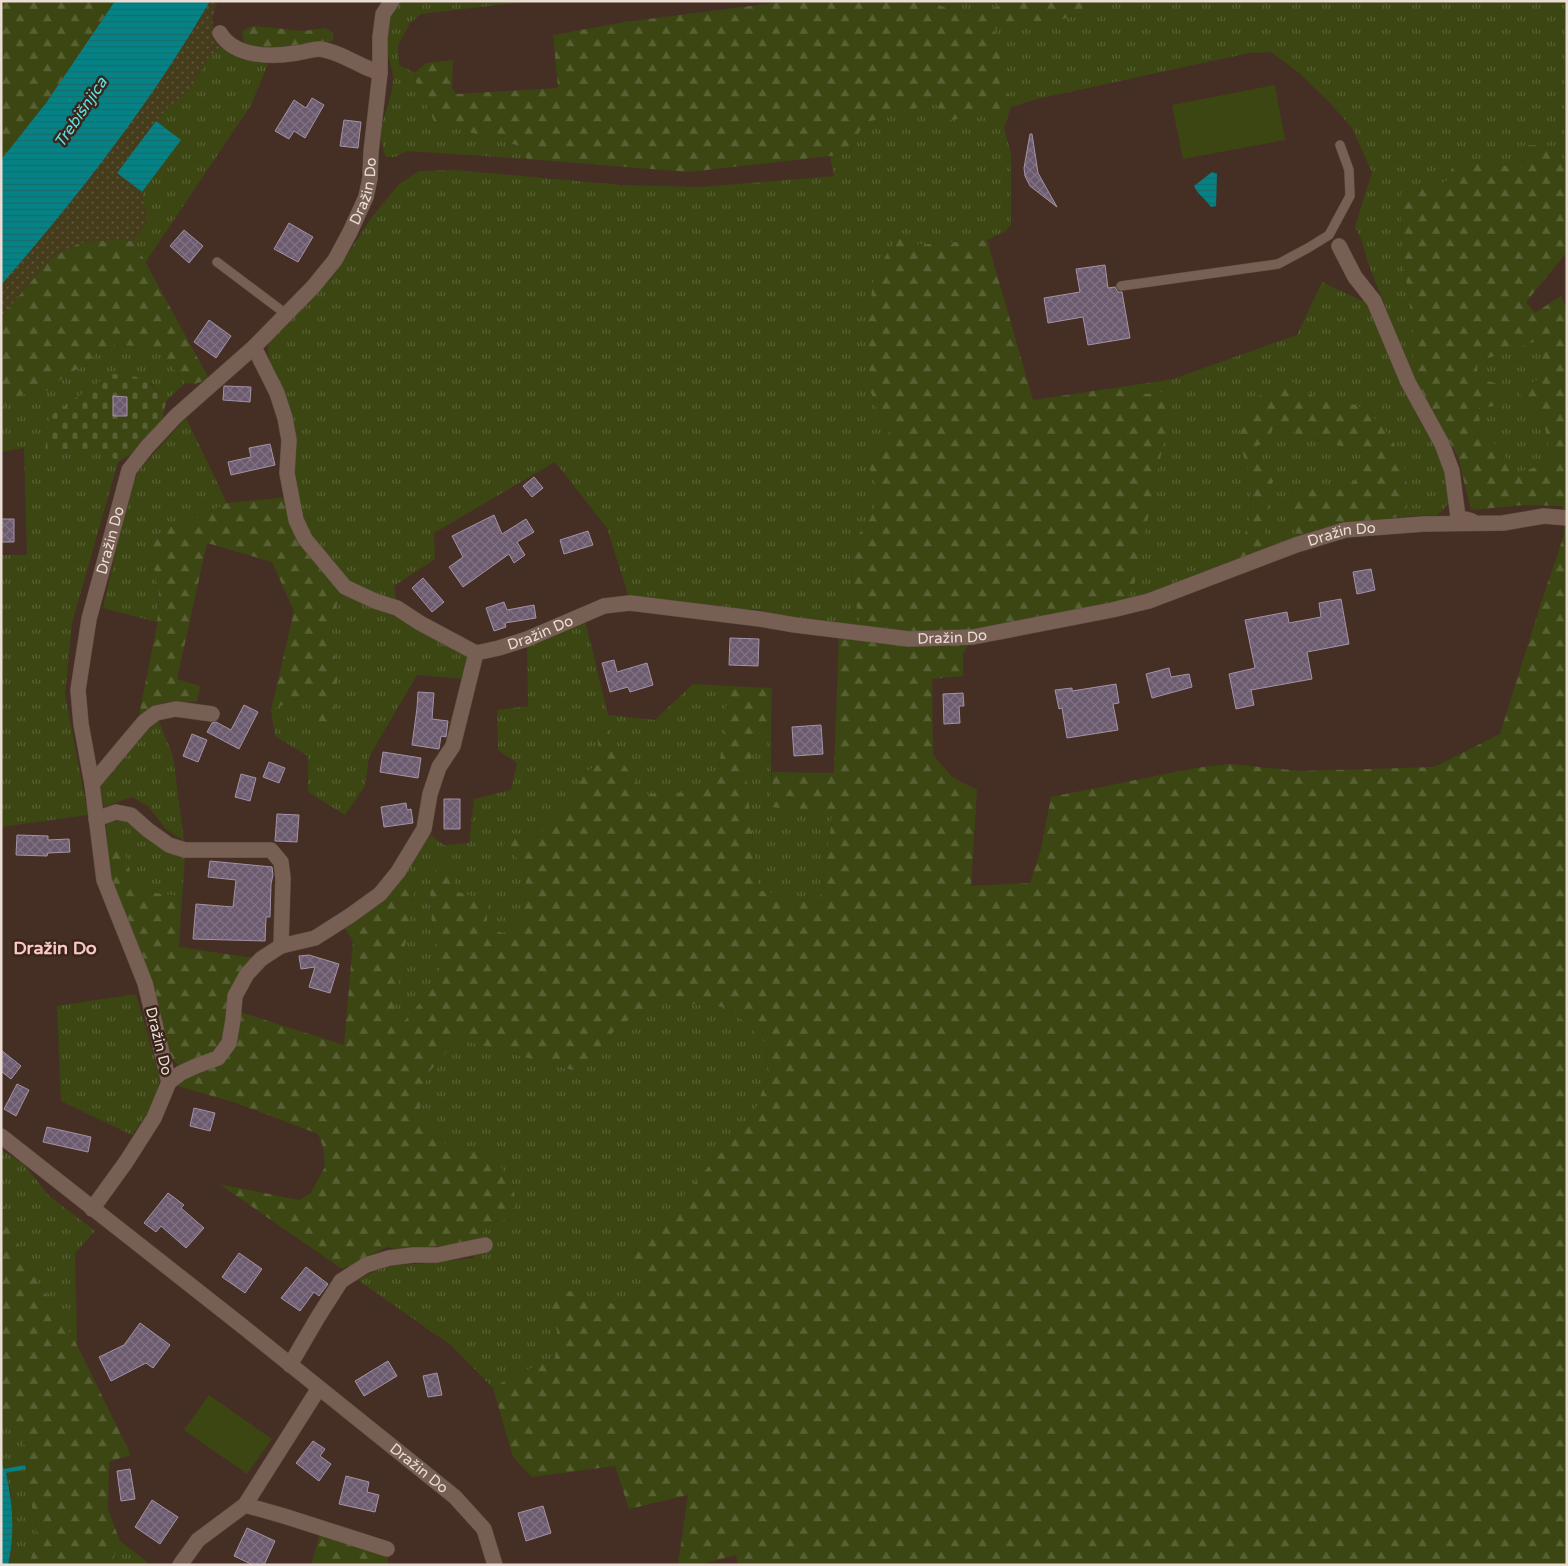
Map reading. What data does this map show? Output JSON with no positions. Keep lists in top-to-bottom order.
{
  "streets": {
    "street": ["Dražin Do"]
  },
  "districts": ["Dražin Do"],
  "water": ["Trebišnjica"]
}
